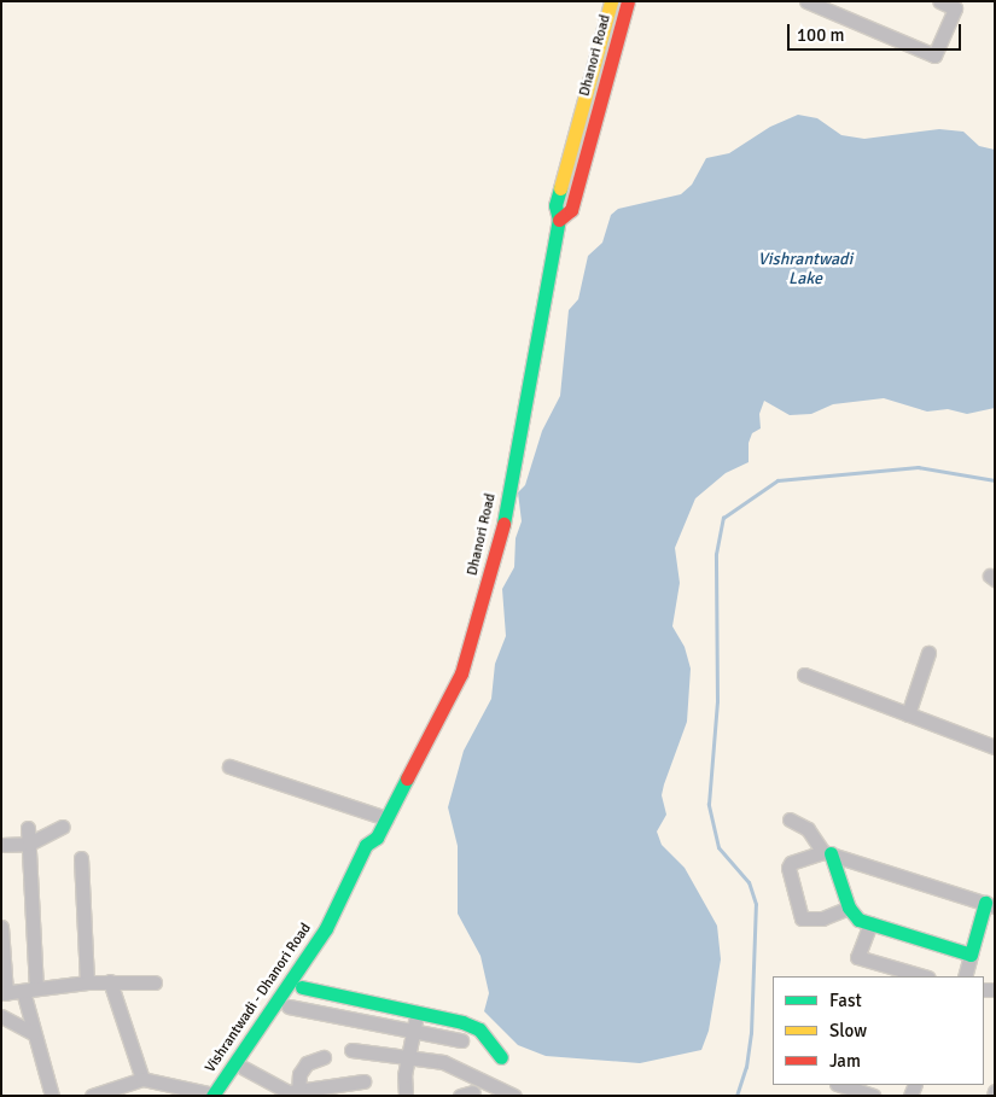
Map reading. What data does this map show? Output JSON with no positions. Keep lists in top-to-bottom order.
{
  "streets": {
    "main road": ["Dhanori Road", "Vishrantwadi - Dhanori Road"]
  },
  "crossings": [
    ["Dhanori Road", "Vishrantwadi - Dhanori Road"]
  ],
  "water": ["Vishrantwadi Lake"],
  "legend": ["Fast", "Slow", "Jam"],
  "scale_bar": "100 m"
}
